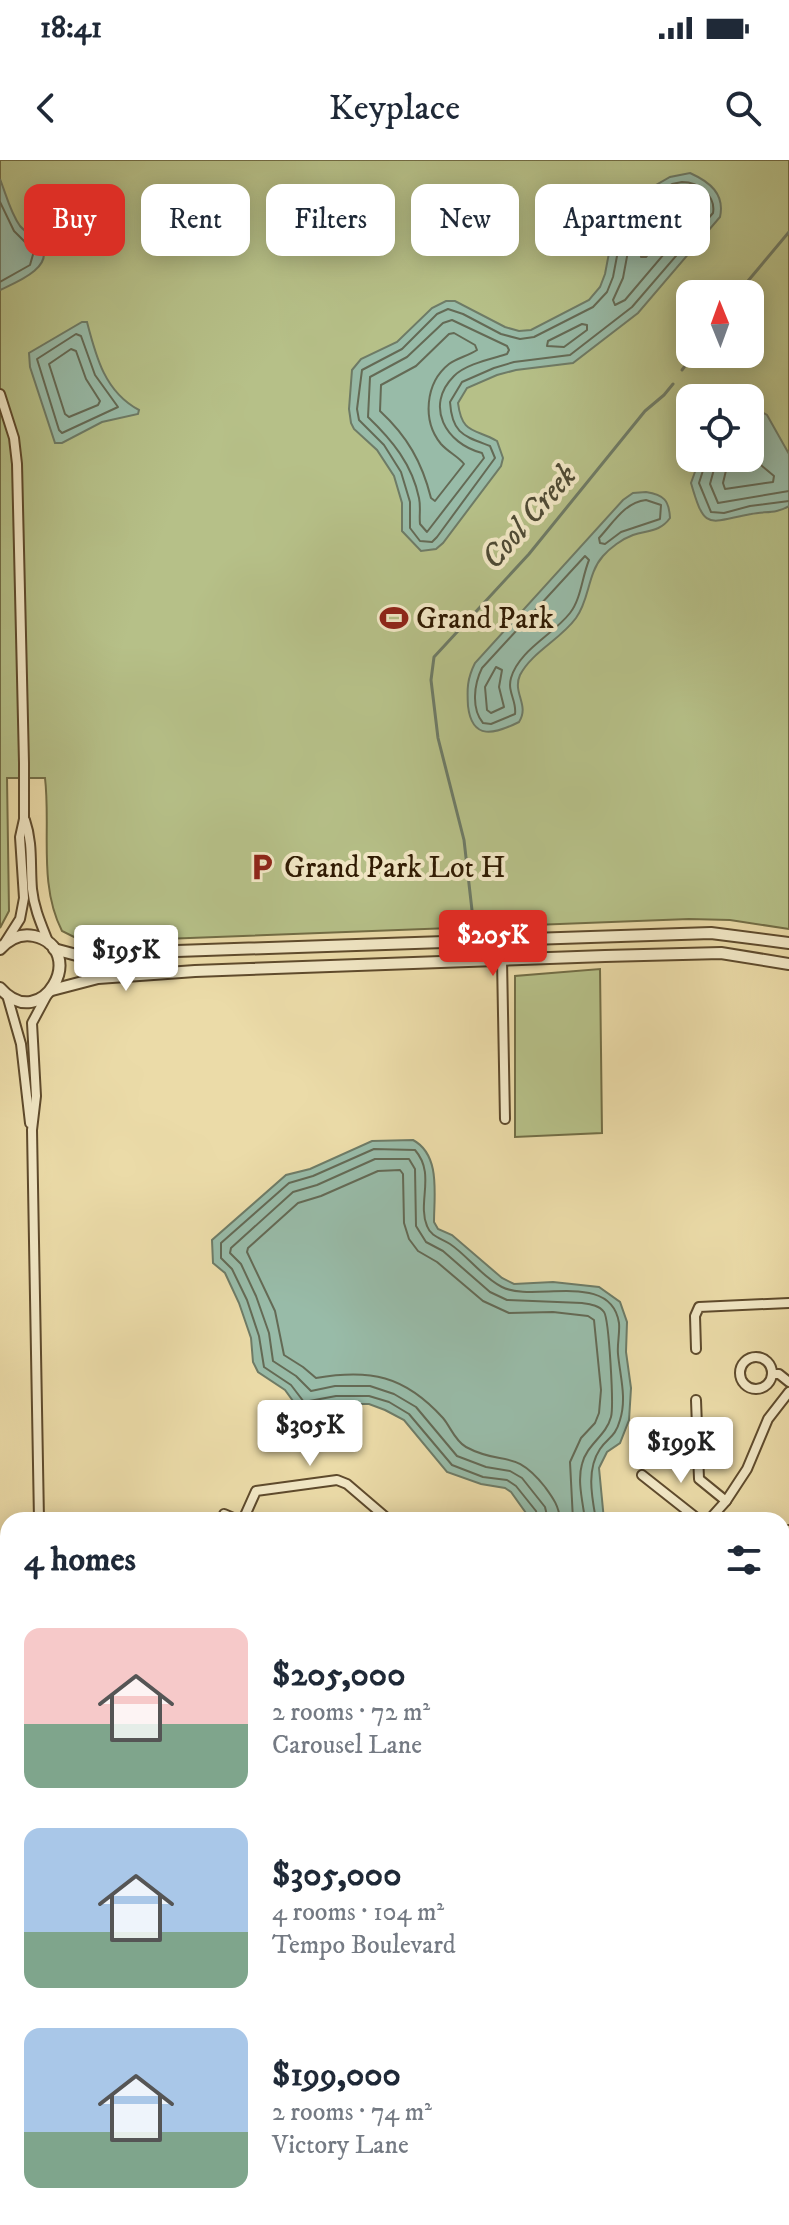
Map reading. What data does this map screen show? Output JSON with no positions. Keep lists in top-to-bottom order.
{
  "water": ["Cool Creek"],
  "places": {
    "sports": ["Grand Park"],
    "parking": ["Grand Park Lot H"]
  },
  "north": "top",
  "page": {
    "status": "18:41",
    "header": "Keyplace",
    "chip": [
      "Buy",
      "Rent",
      "Filters",
      "New",
      "Apartment"
    ],
    "price": [
      "$205K",
      "$195K",
      "$305K",
      "$199K"
    ],
    "heading": "4 homes",
    "list": [
      {
        "name": "$205,000",
        "note": "2 rooms · 72 m² · Carousel Lane"
      },
      {
        "name": "$305,000",
        "note": "4 rooms · 104 m² · Tempo Boulevard"
      },
      {
        "name": "$199,000",
        "note": "2 rooms · 74 m² · Victory Lane"
      }
    ]
  }
}
